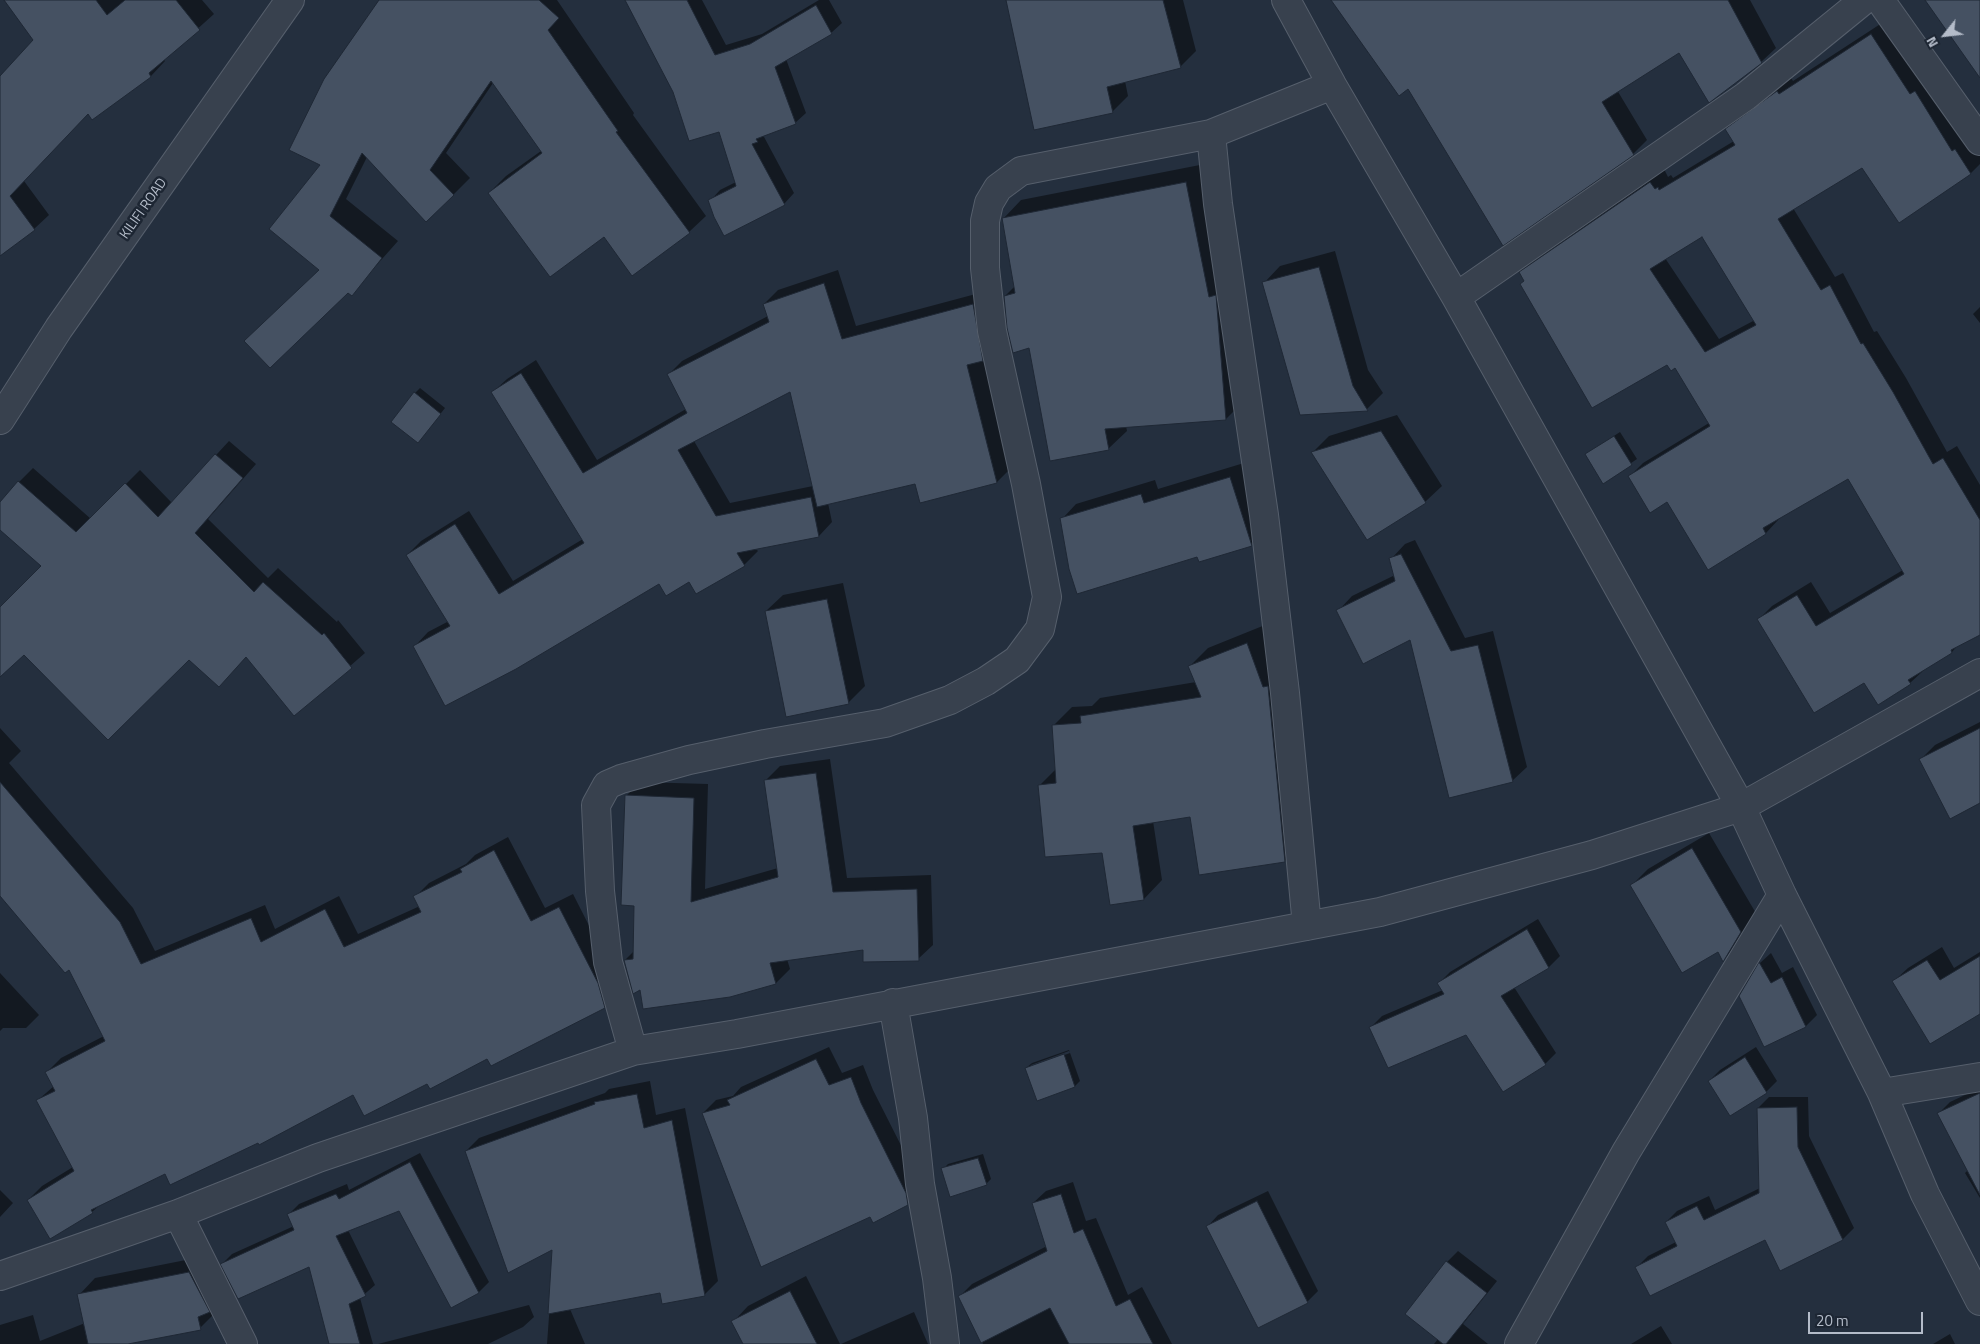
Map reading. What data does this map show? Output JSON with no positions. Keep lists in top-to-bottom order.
{
  "streets": {
    "street": ["KILIFI ROAD"]
  },
  "scale_bar": "20 m",
  "north": "bottom left"
}
